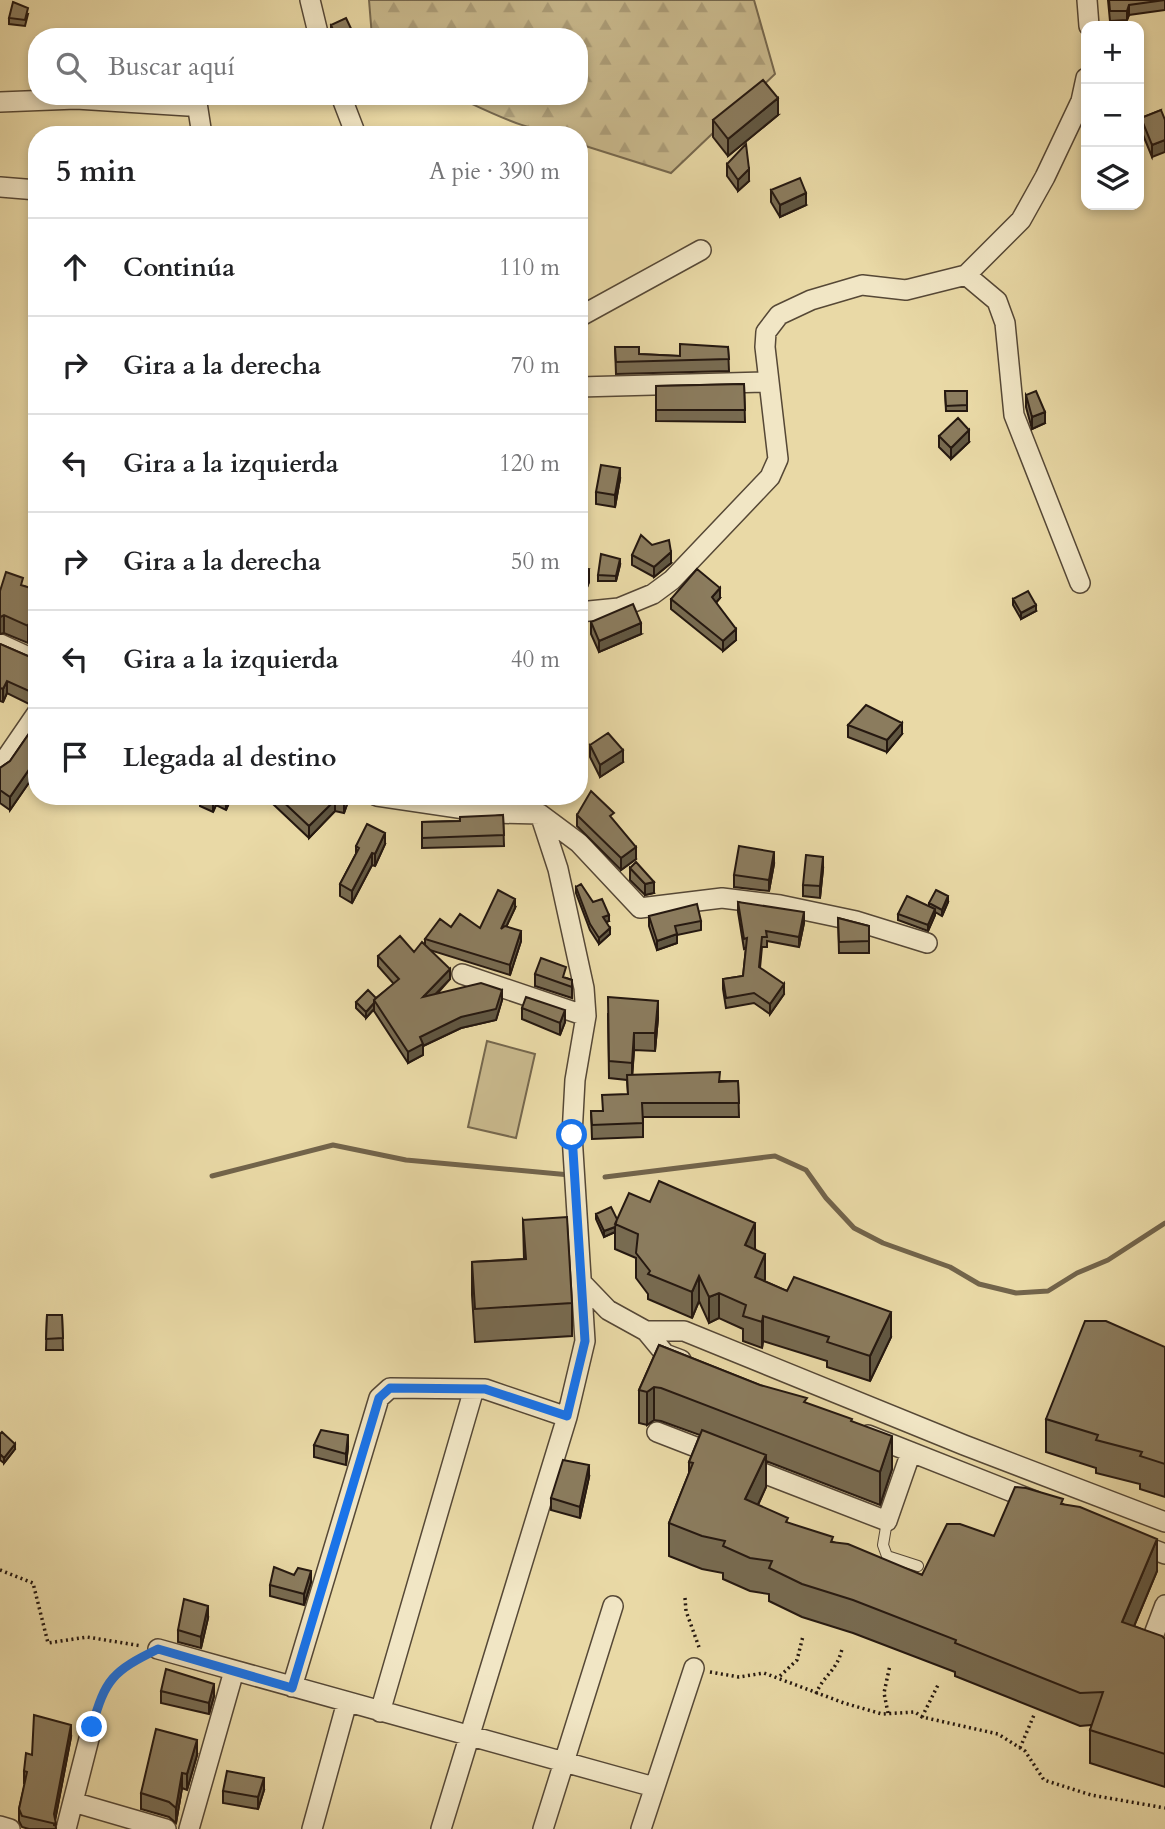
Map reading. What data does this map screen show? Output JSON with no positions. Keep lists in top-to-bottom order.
{
  "page": {
    "map_buttons": ["+", "−"],
    "search": "Buscar aquí",
    "heading": ["5 min", "A pie · 390 m"],
    "list": [
      ["Continúa", "110 m"],
      ["Gira a la derecha", "70 m"],
      ["Gira a la izquierda", "120 m"],
      ["Gira a la derecha", "50 m"],
      ["Gira a la izquierda", "40 m"],
      "Llegada al destino"
    ]
  }
}
